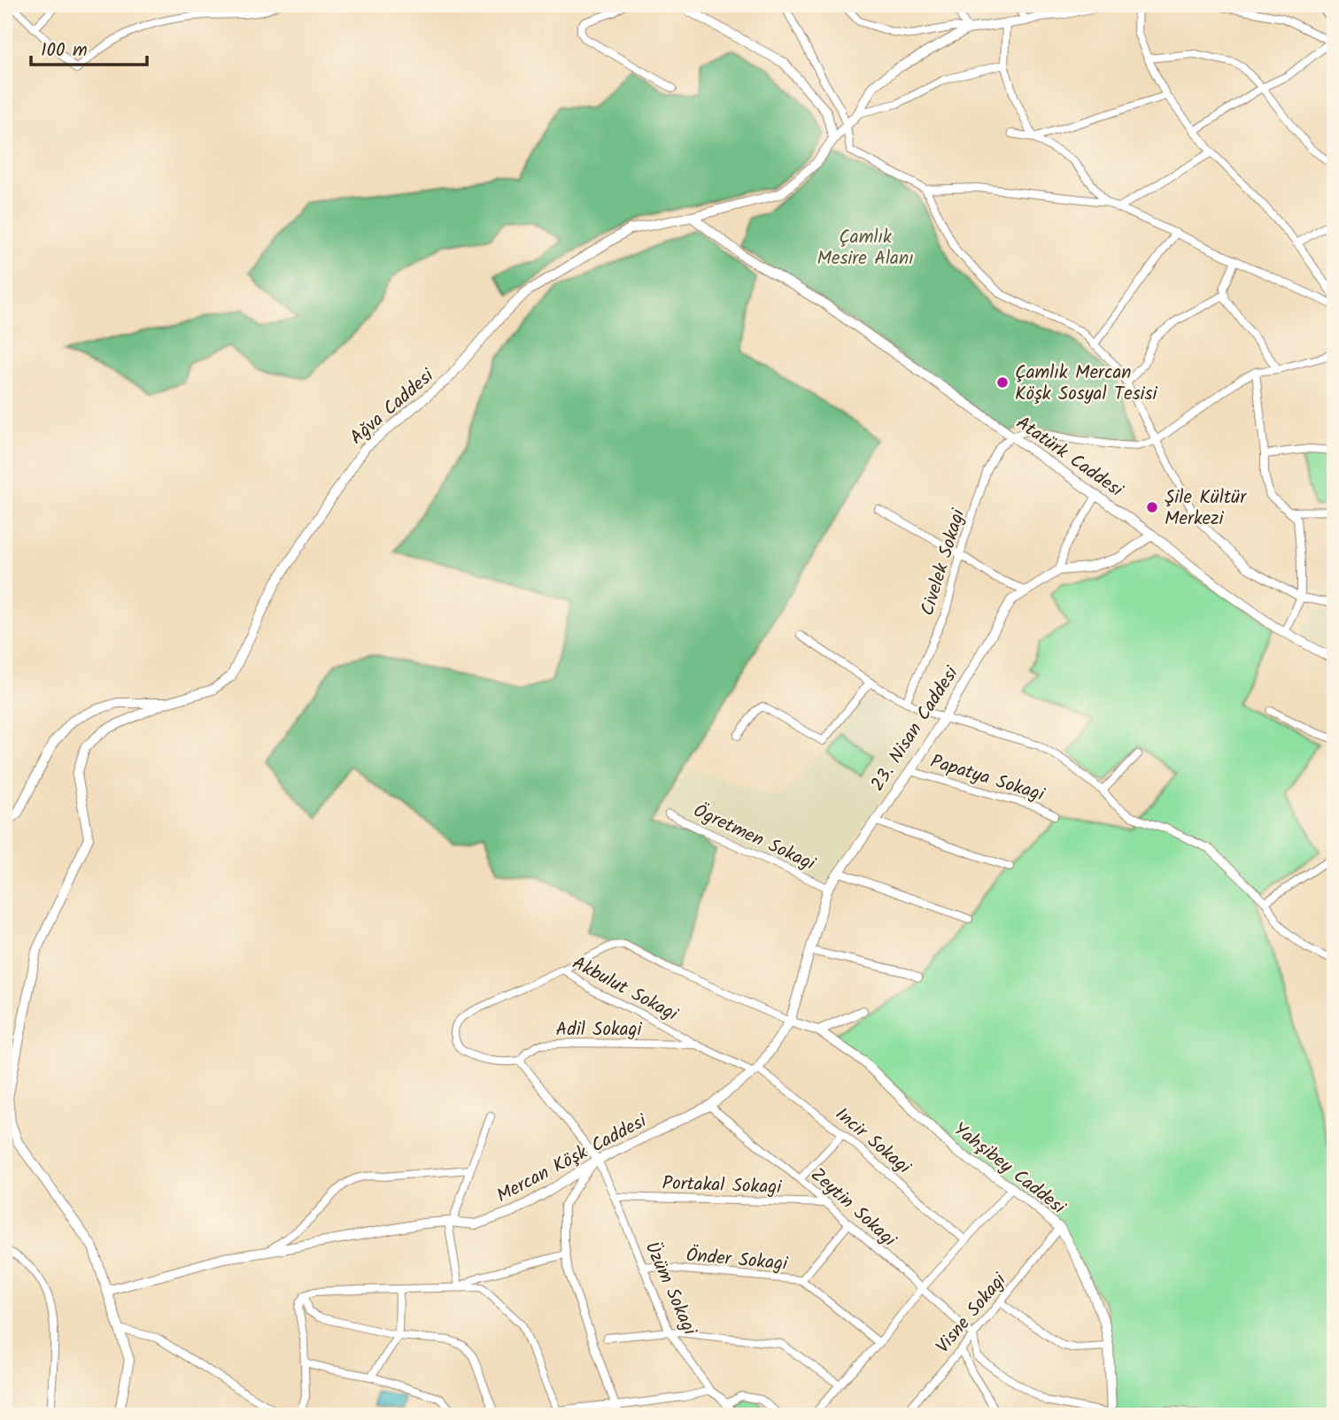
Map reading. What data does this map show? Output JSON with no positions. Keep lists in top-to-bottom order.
{
  "streets": {
    "street": [
      "Ağva Caddesi",
      "Atatürk Caddesi",
      "Civelek Sokagi",
      "23. Nisan Caddesi",
      "Papatya Sokagi",
      "Ögretmen Sokagi",
      "Akbulut Sokagi",
      "Adil Sokagi",
      "Incir Sokagi",
      "Mercan Köşk Caddesi",
      "Yahşibey Caddesi",
      "Portakal Sokagi",
      "Zeytin Sokagi",
      "Önder Sokagi",
      "Üzüm Sokagi",
      "Visne Sokagi"
    ]
  },
  "crossings": [
    ["Ağva Caddesi", "Atatürk Caddesi"],
    ["Atatürk Caddesi", "Civelek Sokagi"],
    ["Atatürk Caddesi", "23. Nisan Caddesi"],
    ["23. Nisan Caddesi", "Papatya Sokagi"],
    ["23. Nisan Caddesi", "Ögretmen Sokagi"],
    ["23. Nisan Caddesi", "Mercan Köşk Caddesi"],
    ["Akbulut Sokagi", "Adil Sokagi"],
    ["Akbulut Sokagi", "Incir Sokagi"],
    ["Akbulut Sokagi", "Mercan Köşk Caddesi"],
    ["Adil Sokagi", "Üzüm Sokagi"],
    ["Incir Sokagi", "Mercan Köşk Caddesi"],
    ["Mercan Köşk Caddesi", "Zeytin Sokagi"],
    ["Mercan Köşk Caddesi", "Üzüm Sokagi"],
    ["Yahşibey Caddesi", "Visne Sokagi"],
    ["Portakal Sokagi", "Zeytin Sokagi"],
    ["Portakal Sokagi", "Üzüm Sokagi"],
    ["Zeytin Sokagi", "Visne Sokagi"],
    ["Önder Sokagi", "Üzüm Sokagi"]
  ],
  "parks": ["Çamlık Mesire Alanı"],
  "places": ["Çamlık Mercan Köşk Sosyal Tesisi", "Şile Kültür Merkezi"],
  "scale_bar": "100 m"
}
